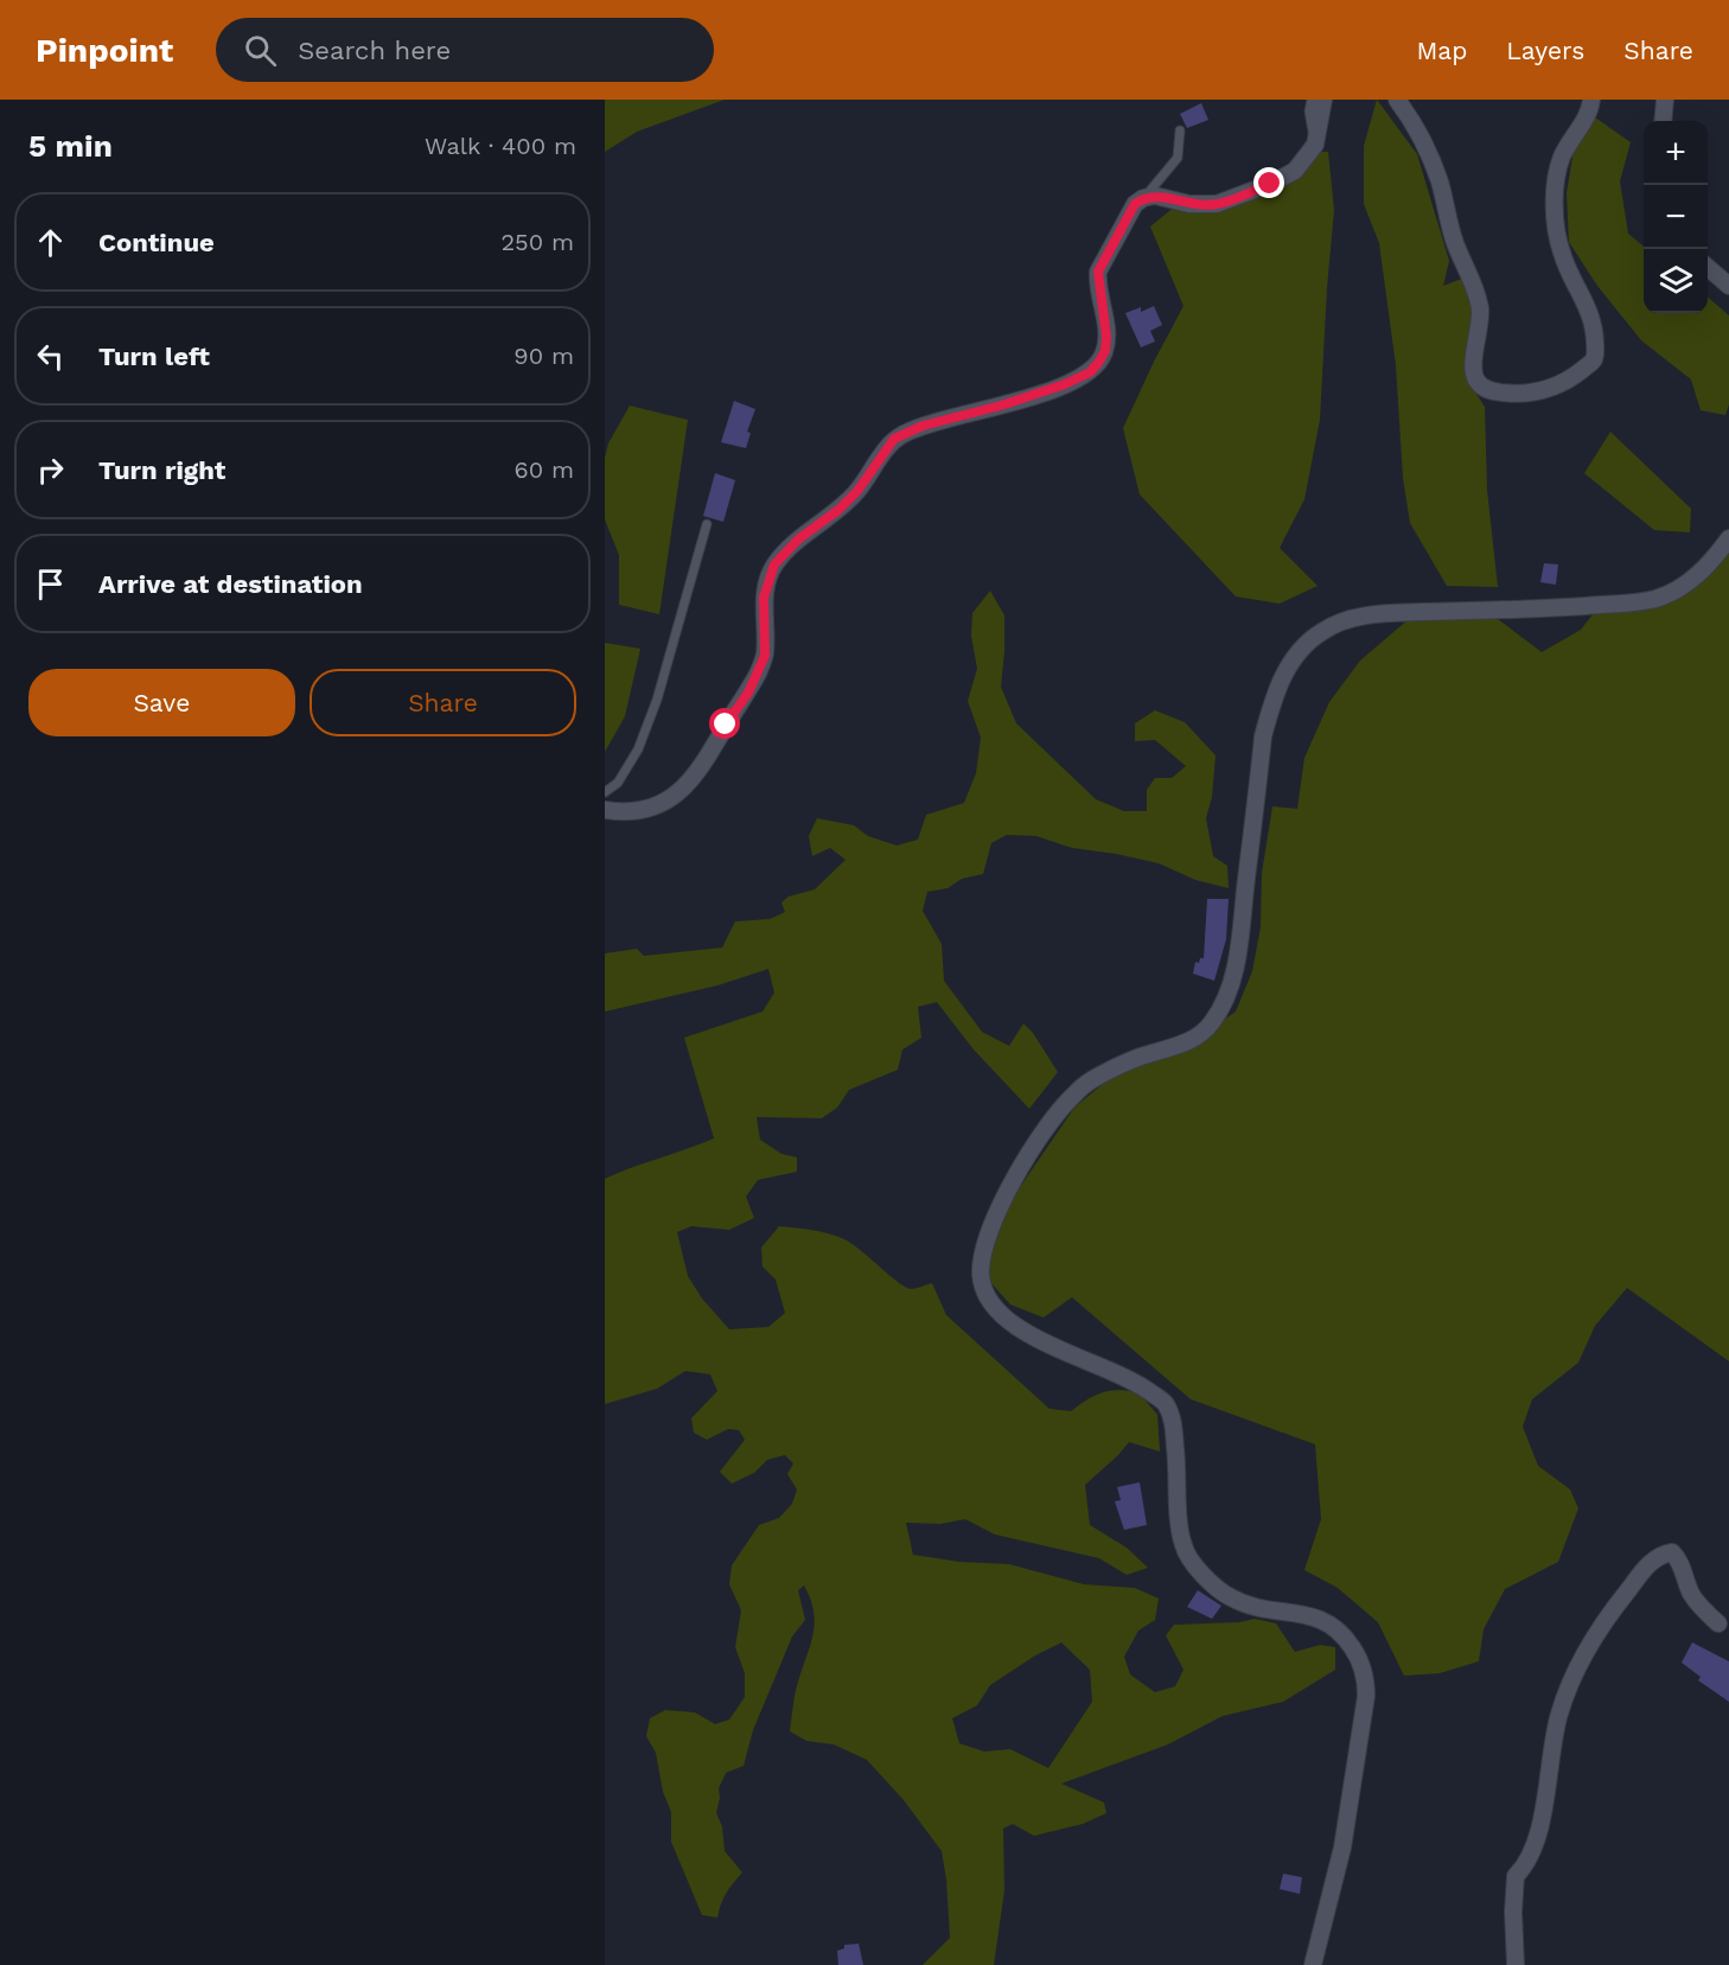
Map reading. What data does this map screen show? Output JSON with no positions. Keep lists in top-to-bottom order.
{
  "page": {
    "header": "Pinpoint",
    "search": "Search here",
    "nav": ["Map", "Layers", "Share"],
    "heading": ["5 min", "Walk · 400 m"],
    "map_buttons": ["+", "−"],
    "list": [
      ["Continue", "250 m"],
      ["Turn left", "90 m"],
      ["Turn right", "60 m"],
      "Arrive at destination"
    ],
    "buttons": ["Save", "Share"]
  }
}
